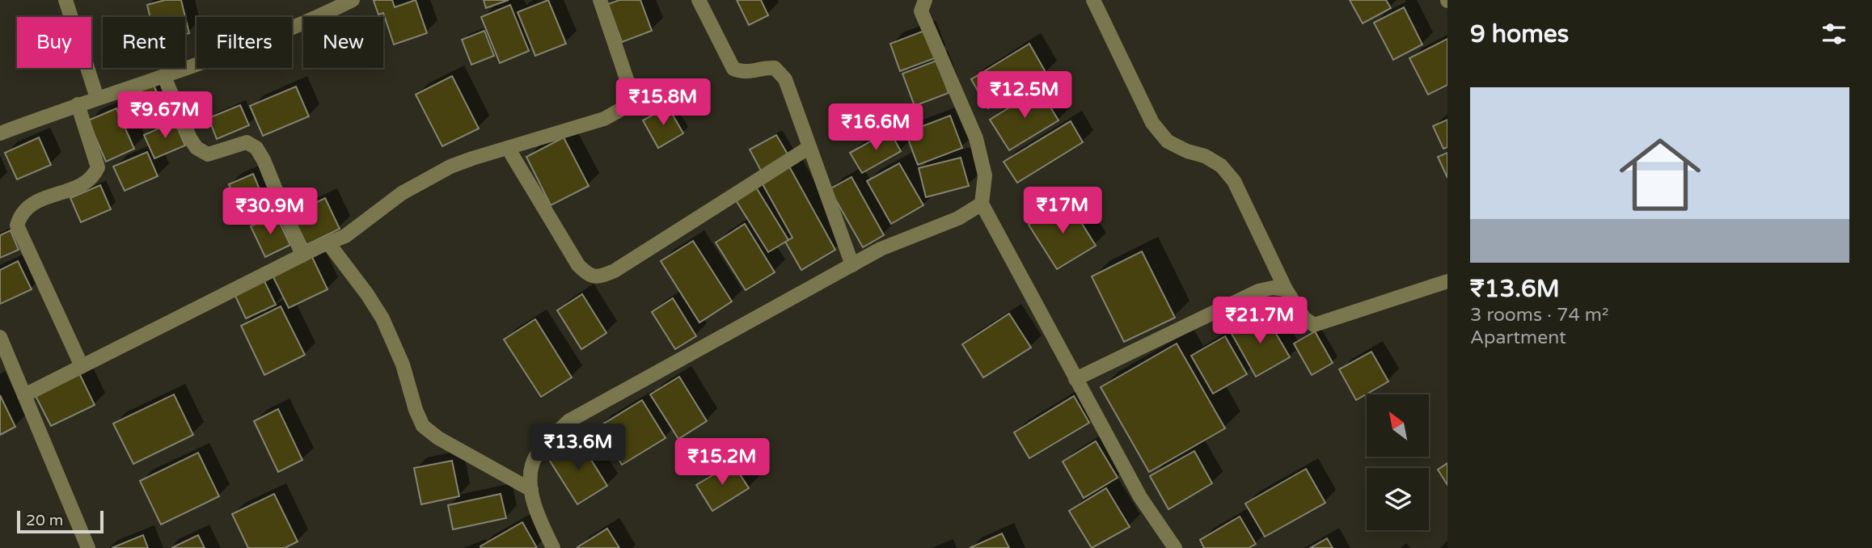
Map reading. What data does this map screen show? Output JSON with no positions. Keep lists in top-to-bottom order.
{
  "scale_bar": "20 m",
  "north": "top left",
  "page": {
    "heading": "9 homes",
    "chip": [
      "Buy",
      "Rent",
      "Filters",
      "New"
    ],
    "list": [
      {
        "name": "₹13.6M",
        "note": "3 rooms · 74 m² · Apartment"
      }
    ],
    "price": [
      "₹12.5M",
      "₹15.8M",
      "₹9.67M",
      "₹16.6M",
      "₹17M",
      "₹30.9M",
      "₹21.7M",
      "₹13.6M",
      "₹15.2M"
    ],
    "scale": "20 m"
  }
}
